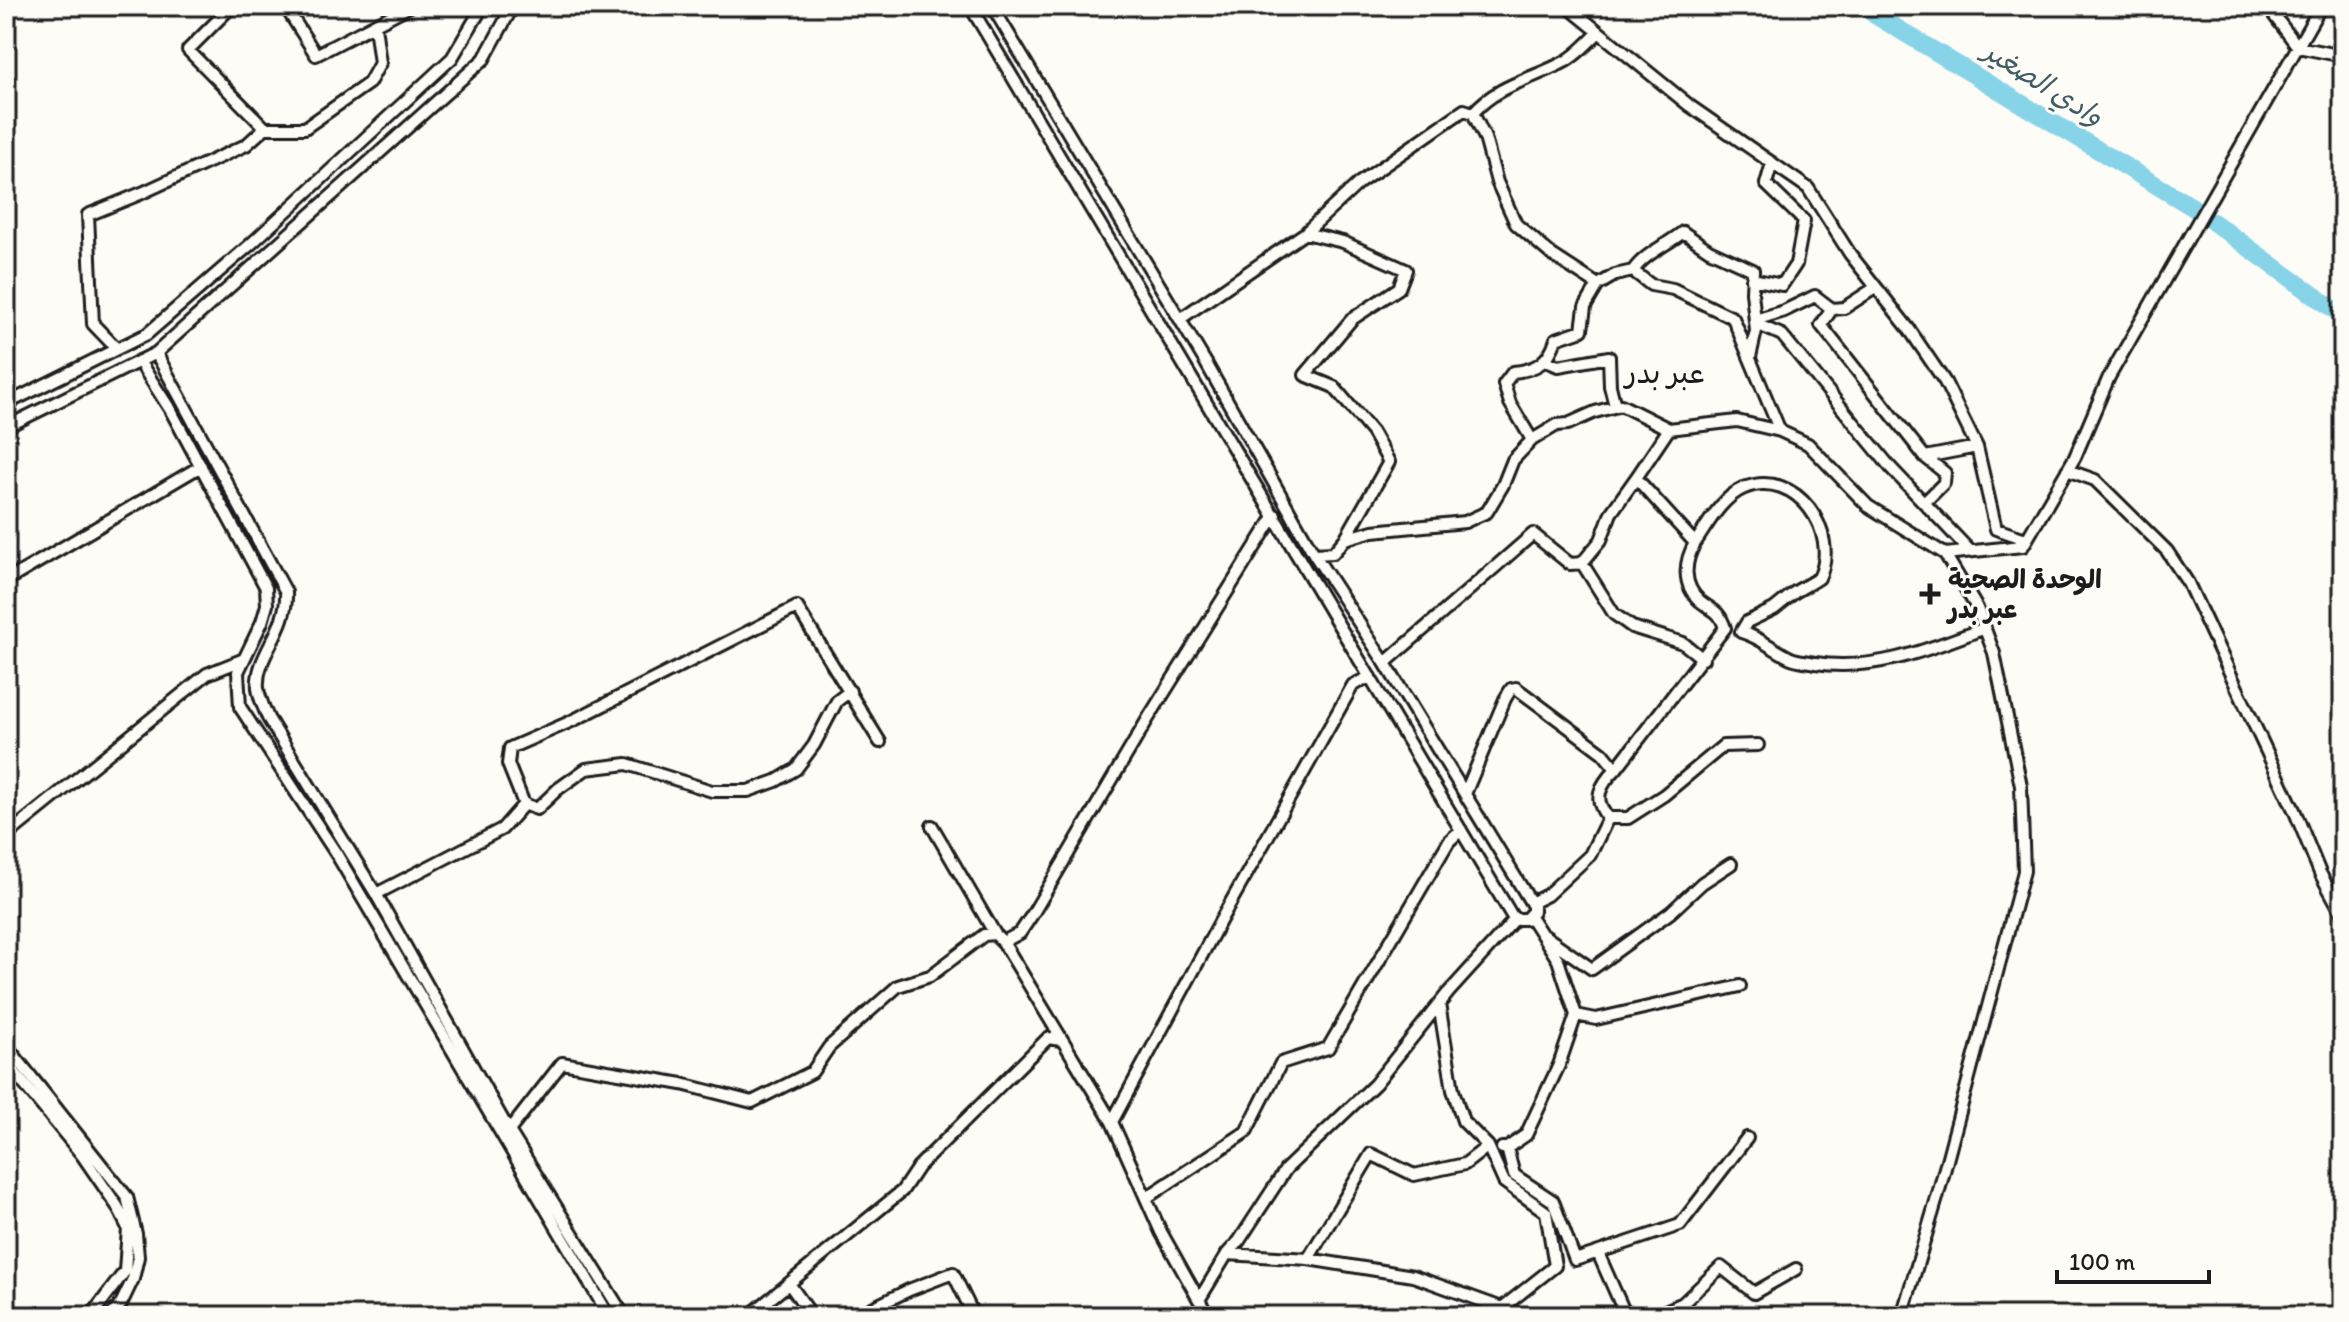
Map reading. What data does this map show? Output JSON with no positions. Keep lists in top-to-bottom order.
{
  "districts": ["عبر بدر"],
  "water": ["وادي الصغير"],
  "places": {
    "health": ["الوحدة الصحية عبر بدر"]
  },
  "scale_bar": "100 m"
}
